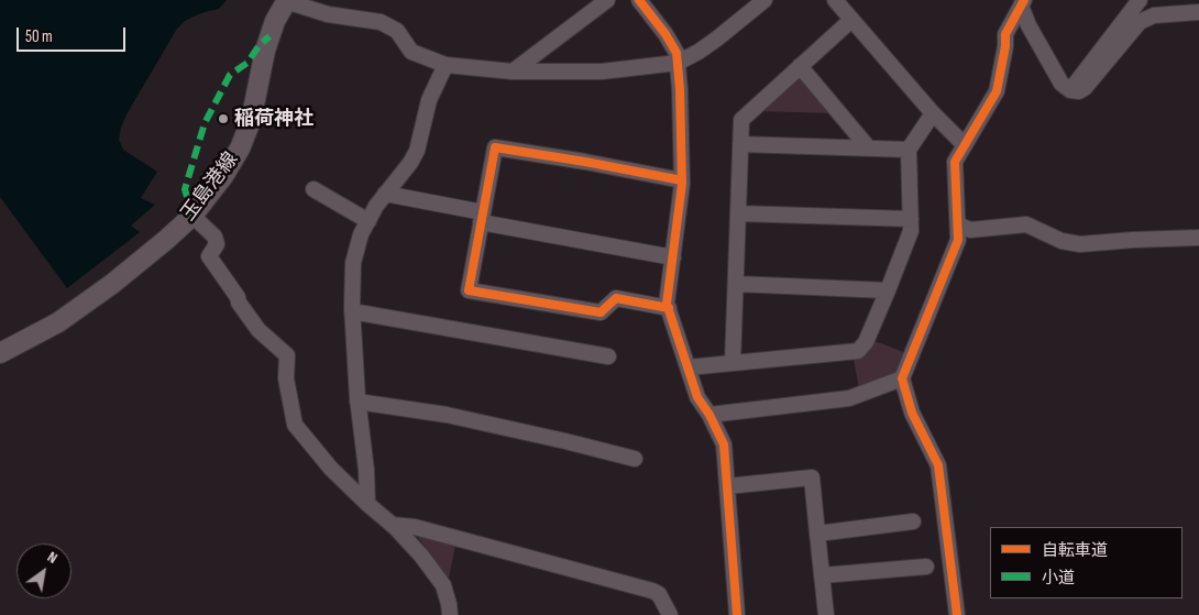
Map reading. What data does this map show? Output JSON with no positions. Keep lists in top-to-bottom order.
{
  "streets": {
    "main road": ["玉島港線"]
  },
  "places": ["稲荷神社"],
  "legend": ["自転車道", "小道"],
  "scale_bar": "50 m",
  "north": "top right"
}
